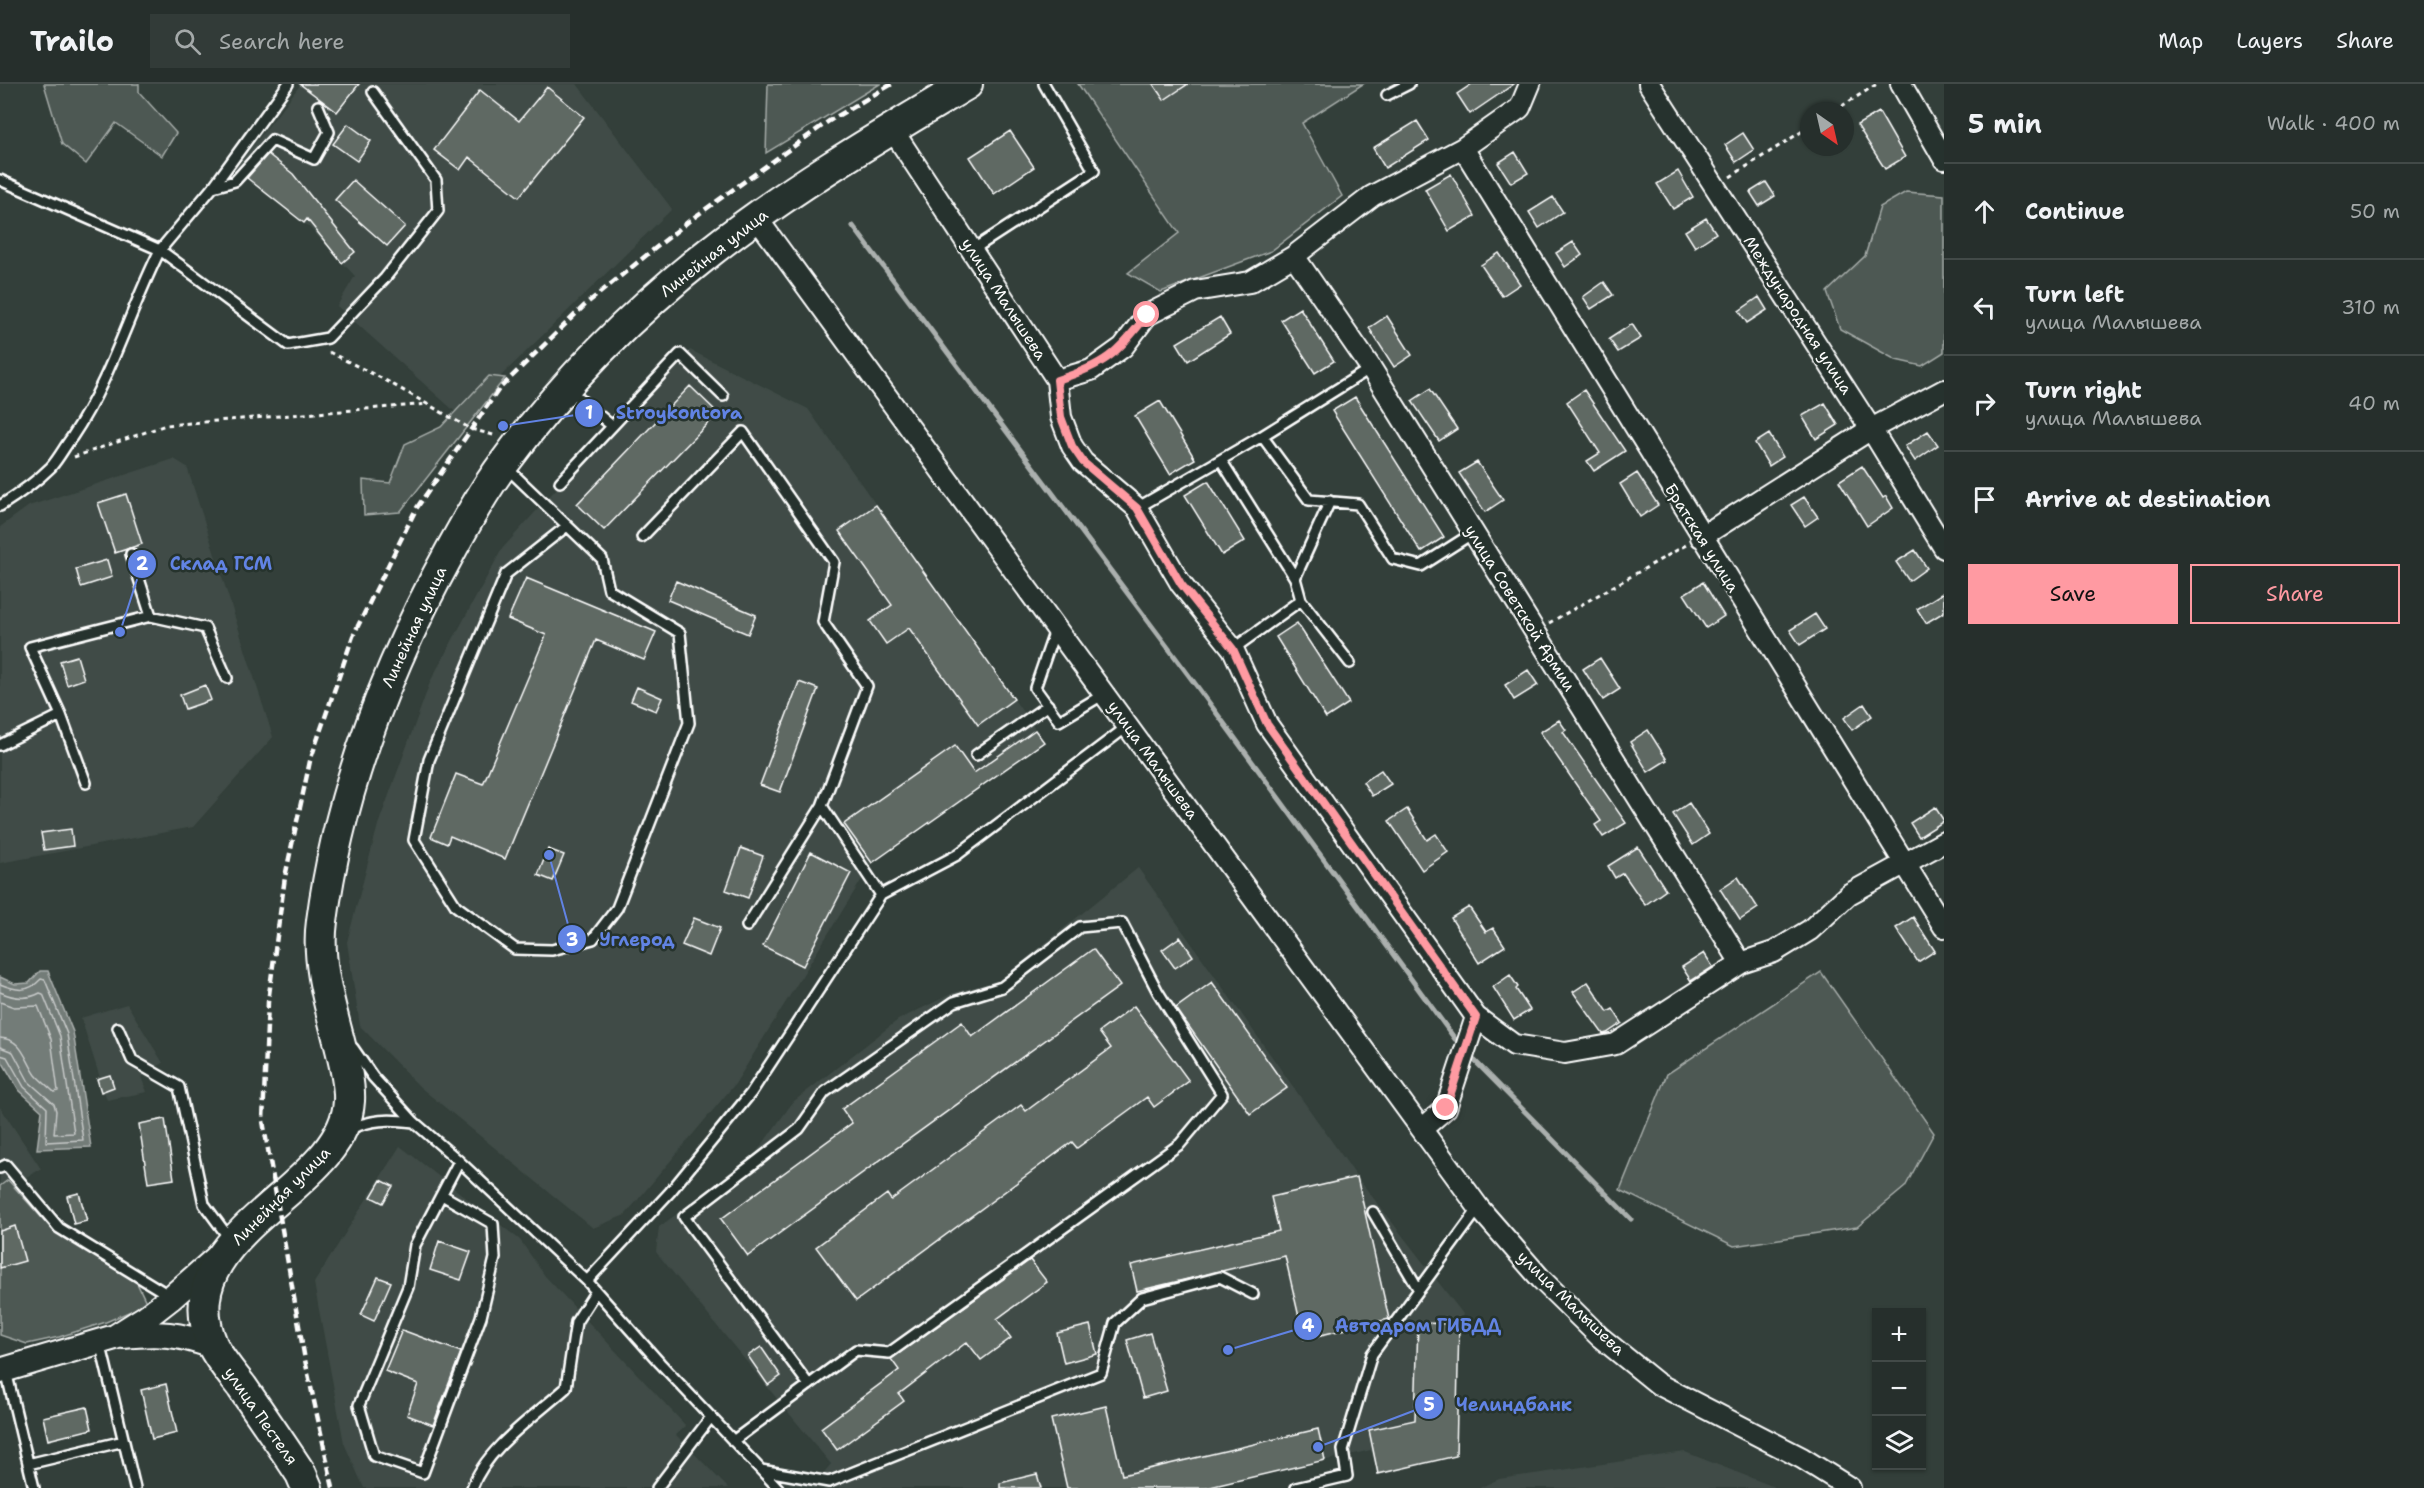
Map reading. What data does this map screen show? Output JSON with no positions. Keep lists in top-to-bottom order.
{
  "streets": {
    "main road": ["Линейная улица", "улица Пестеля"],
    "street": [
      "улица Малышева",
      "Международная улица",
      "Братская улица",
      "улица Советской Армии"
    ]
  },
  "crossings": [
    ["Линейная улица", "улица Малышева"],
    ["Линейная улица", "улица Пестеля"],
    ["улица Малышева", "Братская улица"],
    ["улица Малышева", "улица Советской Армии"]
  ],
  "places": [
    "Stroykontora",
    "Склад ГСМ",
    "Углерод",
    "Автодром ГИБДД",
    "Челиндбанк"
  ],
  "north": "bottom right",
  "page": {
    "header": "Trailo",
    "search": "Search here",
    "nav": ["Map", "Layers", "Share"],
    "heading": ["5 min", "Walk · 400 m"],
    "list": [
      ["Continue", "50 m"],
      ["Turn left", "улица Малышева", "310 m"],
      ["Turn right", "улица Малышева", "40 m"],
      "Arrive at destination"
    ],
    "buttons": ["Save", "Share"],
    "map_buttons": ["+", "−"]
  }
}
